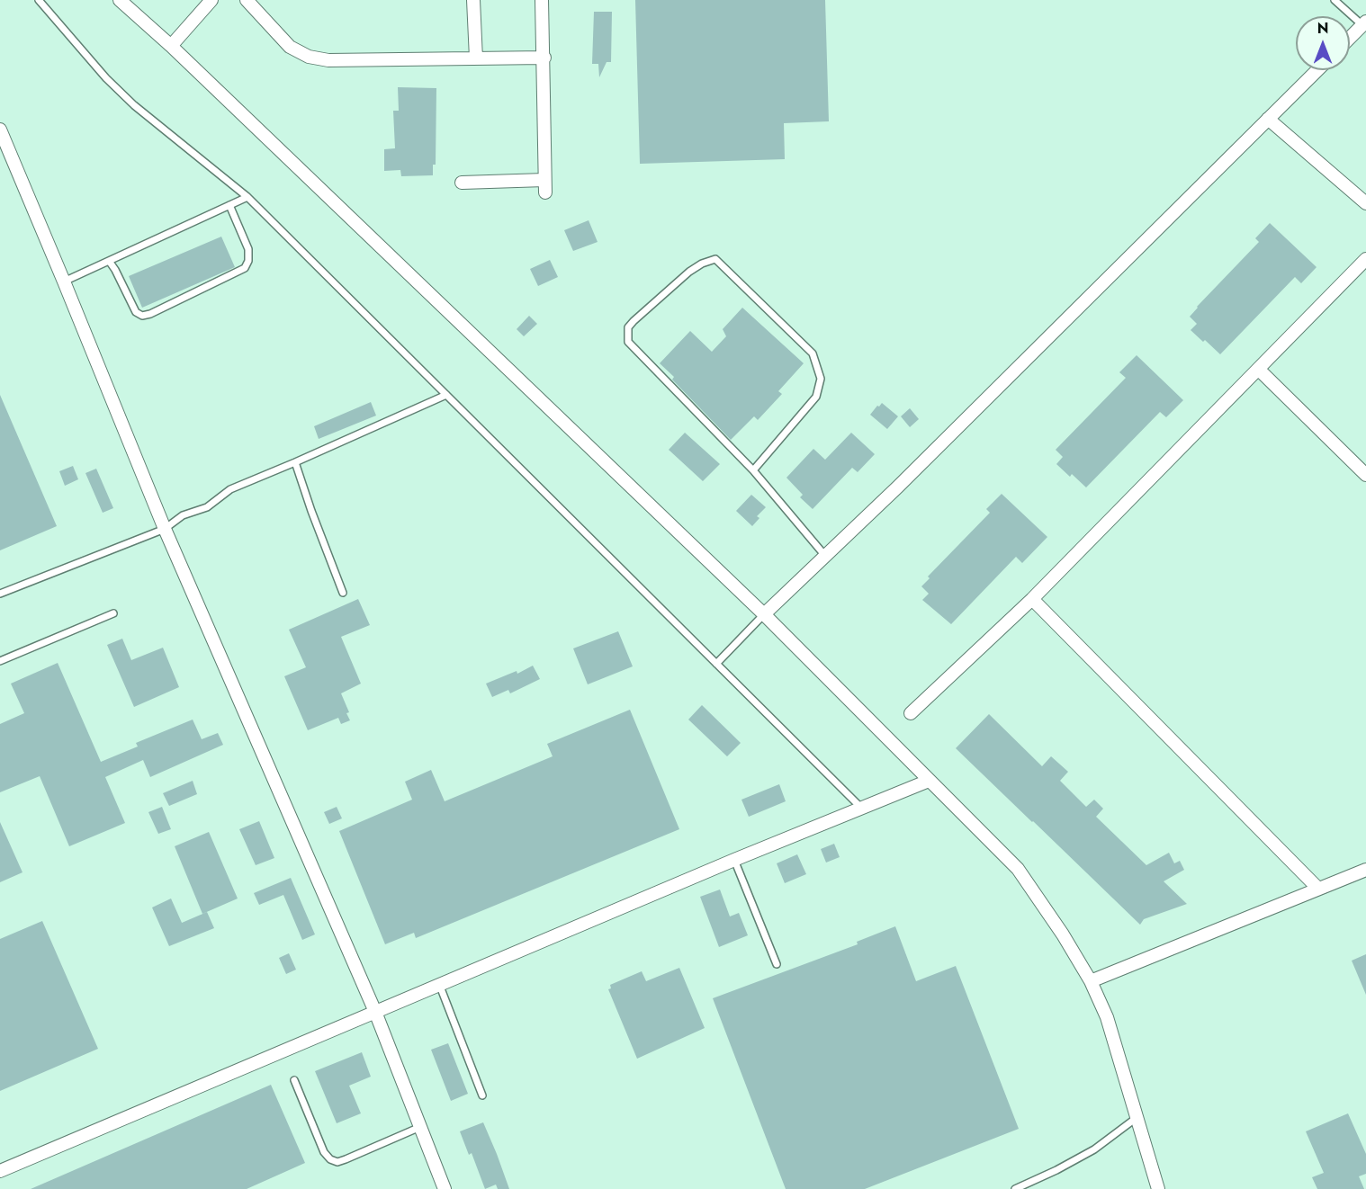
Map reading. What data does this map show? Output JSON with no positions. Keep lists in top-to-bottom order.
{
  "north": "top"
}
